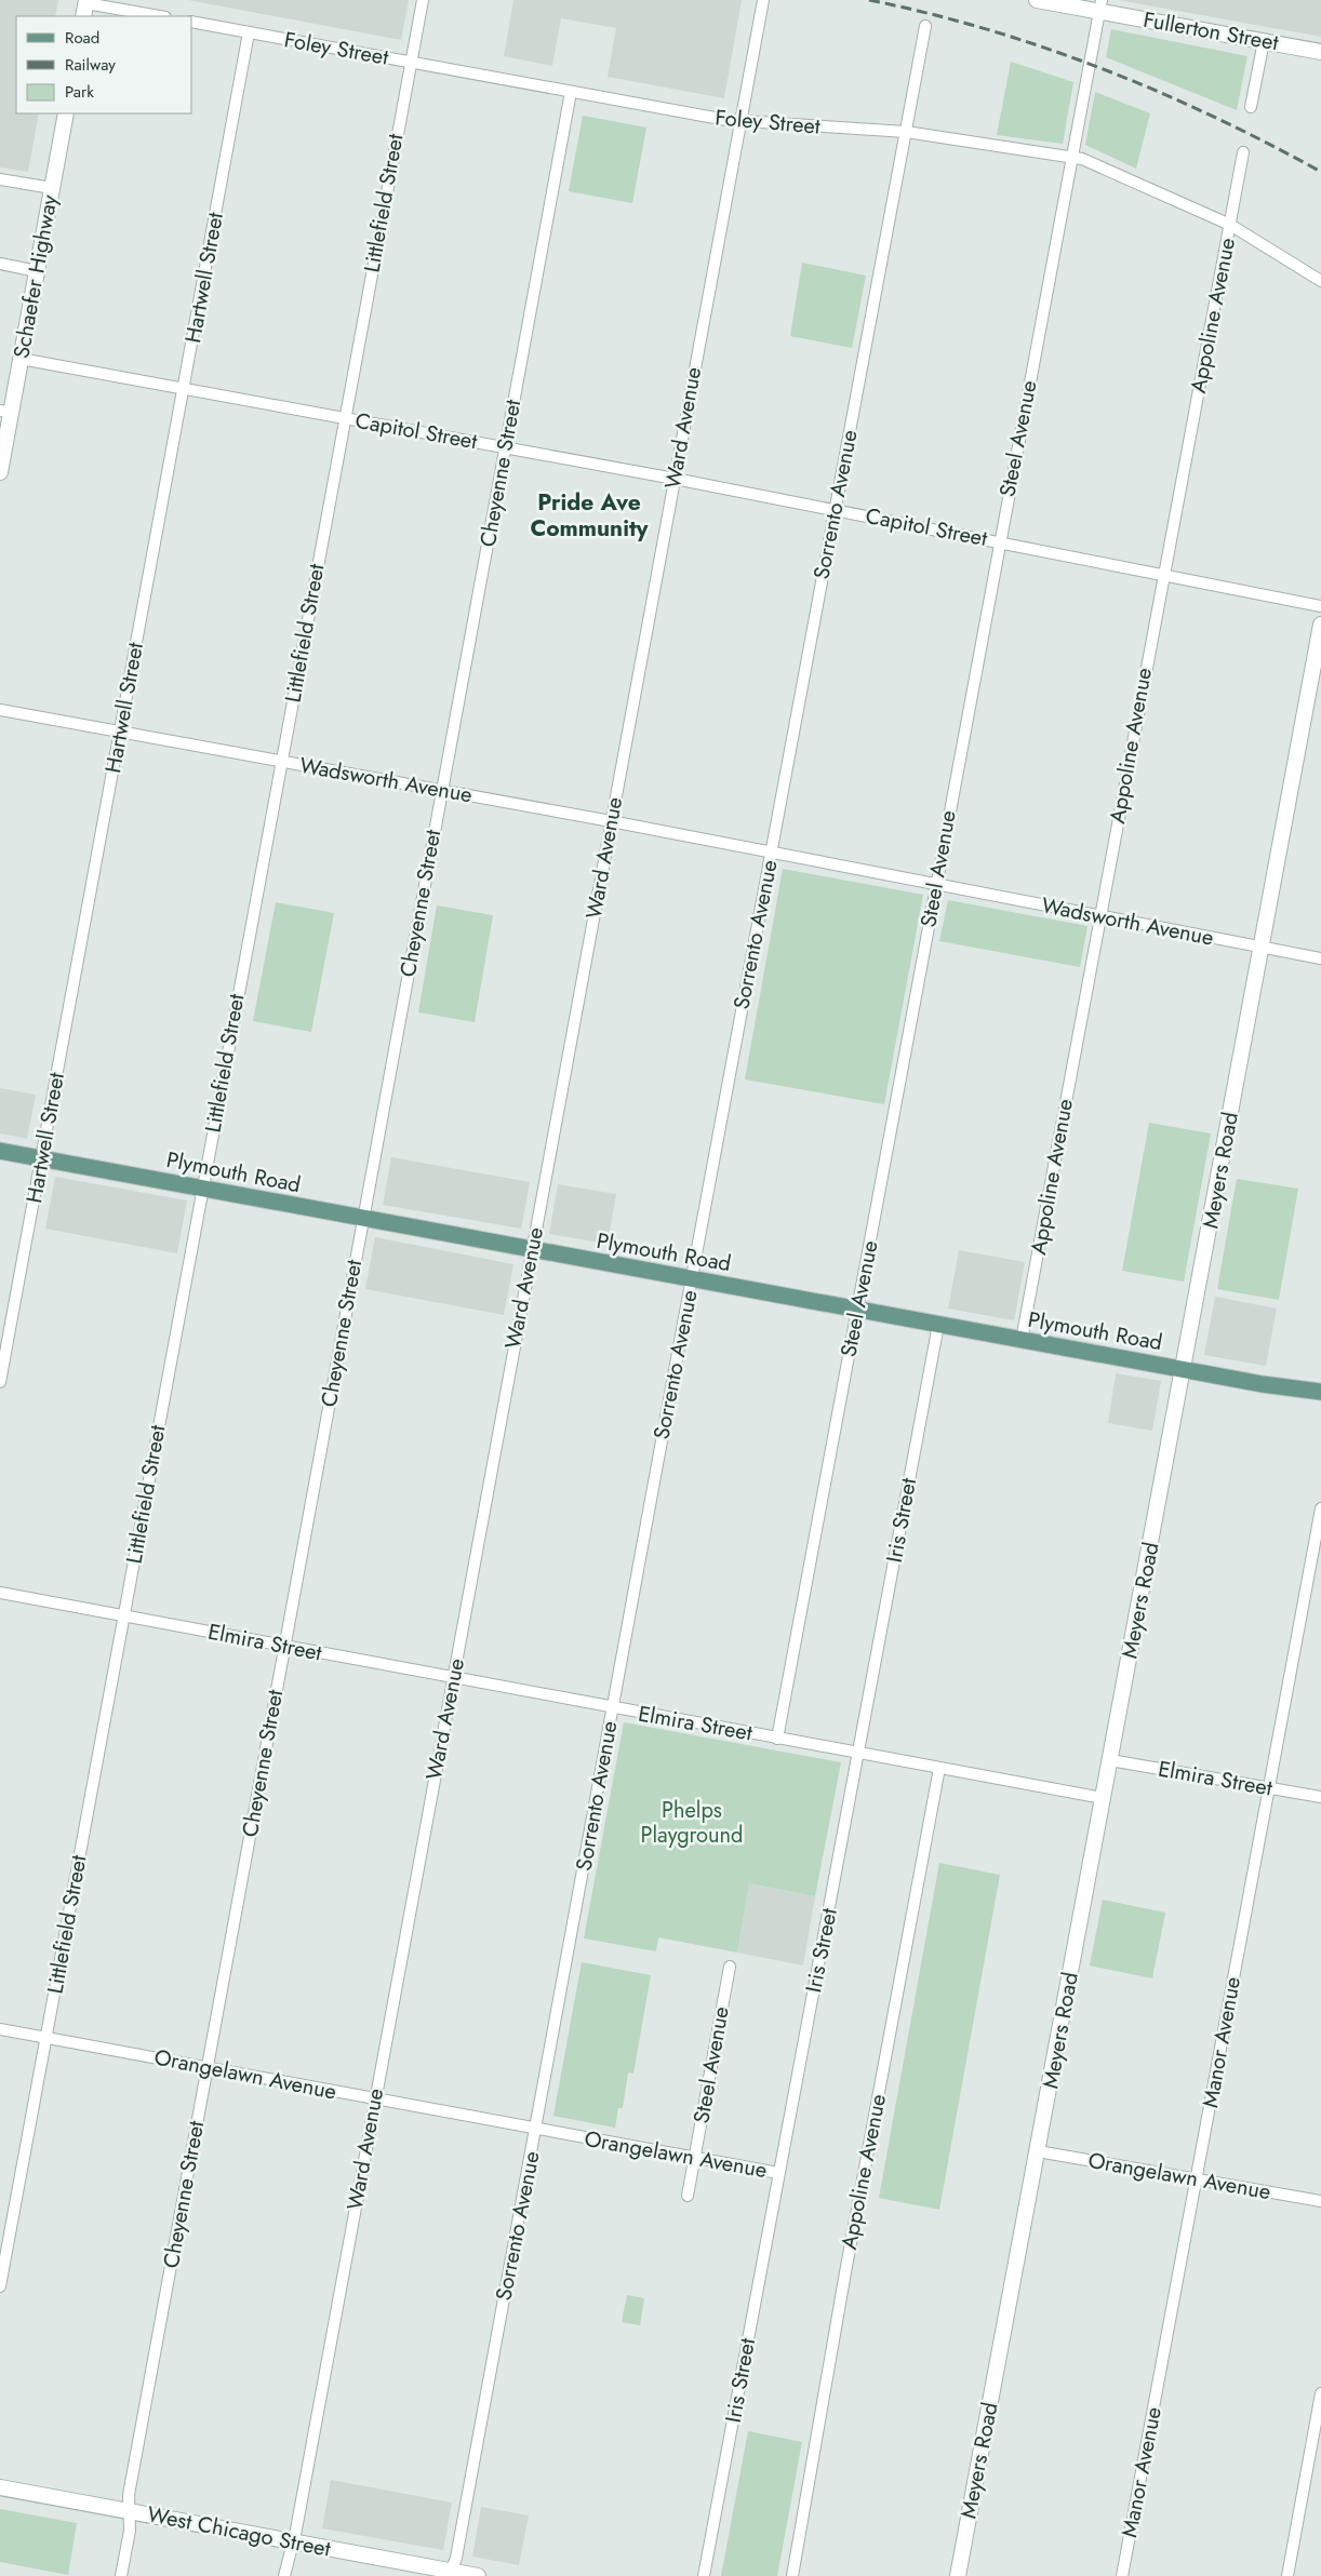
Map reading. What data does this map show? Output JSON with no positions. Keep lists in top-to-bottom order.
{
  "streets": {
    "main road": ["Plymouth Road"],
    "street": [
      "Fullerton Street",
      "Foley Street",
      "Littlefield Street",
      "Schaefer Highway",
      "Hartwell Street",
      "Appoline Avenue",
      "Ward Avenue",
      "Capitol Street",
      "Steel Avenue",
      "Cheyenne Street",
      "Sorrento Avenue",
      "Wadsworth Avenue",
      "Meyers Road",
      "Iris Street",
      "Elmira Street",
      "Manor Avenue",
      "Orangelawn Avenue",
      "West Chicago Street"
    ]
  },
  "crossings": [
    ["Fullerton Street", "Steel Avenue"],
    ["Foley Street", "Littlefield Street"],
    ["Foley Street", "Hartwell Street"],
    ["Foley Street", "Appoline Avenue"],
    ["Foley Street", "Ward Avenue"],
    ["Foley Street", "Steel Avenue"],
    ["Foley Street", "Cheyenne Street"],
    ["Foley Street", "Sorrento Avenue"],
    ["Littlefield Street", "Capitol Street"],
    ["Littlefield Street", "Wadsworth Avenue"],
    ["Littlefield Street", "Plymouth Road"],
    ["Littlefield Street", "Elmira Street"],
    ["Littlefield Street", "Orangelawn Avenue"],
    ["Schaefer Highway", "Capitol Street"],
    ["Hartwell Street", "Capitol Street"],
    ["Hartwell Street", "Wadsworth Avenue"],
    ["Hartwell Street", "Plymouth Road"],
    ["Appoline Avenue", "Capitol Street"],
    ["Appoline Avenue", "Wadsworth Avenue"],
    ["Appoline Avenue", "Plymouth Road"],
    ["Appoline Avenue", "Elmira Street"],
    ["Ward Avenue", "Capitol Street"],
    ["Ward Avenue", "Wadsworth Avenue"],
    ["Ward Avenue", "Plymouth Road"],
    ["Ward Avenue", "Elmira Street"],
    ["Ward Avenue", "Orangelawn Avenue"],
    ["Ward Avenue", "West Chicago Street"],
    ["Capitol Street", "Steel Avenue"],
    ["Capitol Street", "Cheyenne Street"],
    ["Capitol Street", "Sorrento Avenue"],
    ["Steel Avenue", "Wadsworth Avenue"],
    ["Steel Avenue", "Plymouth Road"],
    ["Steel Avenue", "Elmira Street"],
    ["Steel Avenue", "Orangelawn Avenue"],
    ["Cheyenne Street", "Wadsworth Avenue"],
    ["Cheyenne Street", "Plymouth Road"],
    ["Cheyenne Street", "Elmira Street"],
    ["Cheyenne Street", "Orangelawn Avenue"],
    ["Cheyenne Street", "West Chicago Street"],
    ["Sorrento Avenue", "Wadsworth Avenue"],
    ["Sorrento Avenue", "Plymouth Road"],
    ["Sorrento Avenue", "Elmira Street"],
    ["Sorrento Avenue", "Orangelawn Avenue"],
    ["Sorrento Avenue", "West Chicago Street"],
    ["Wadsworth Avenue", "Meyers Road"],
    ["Meyers Road", "Plymouth Road"],
    ["Meyers Road", "Elmira Street"],
    ["Meyers Road", "Orangelawn Avenue"],
    ["Plymouth Road", "Iris Street"],
    ["Iris Street", "Elmira Street"],
    ["Iris Street", "Orangelawn Avenue"],
    ["Elmira Street", "Manor Avenue"],
    ["Manor Avenue", "Orangelawn Avenue"]
  ],
  "districts": ["Pride Ave Community"],
  "parks": ["Phelps Playground"],
  "legend": ["Road", "Railway", "Park"]
}
